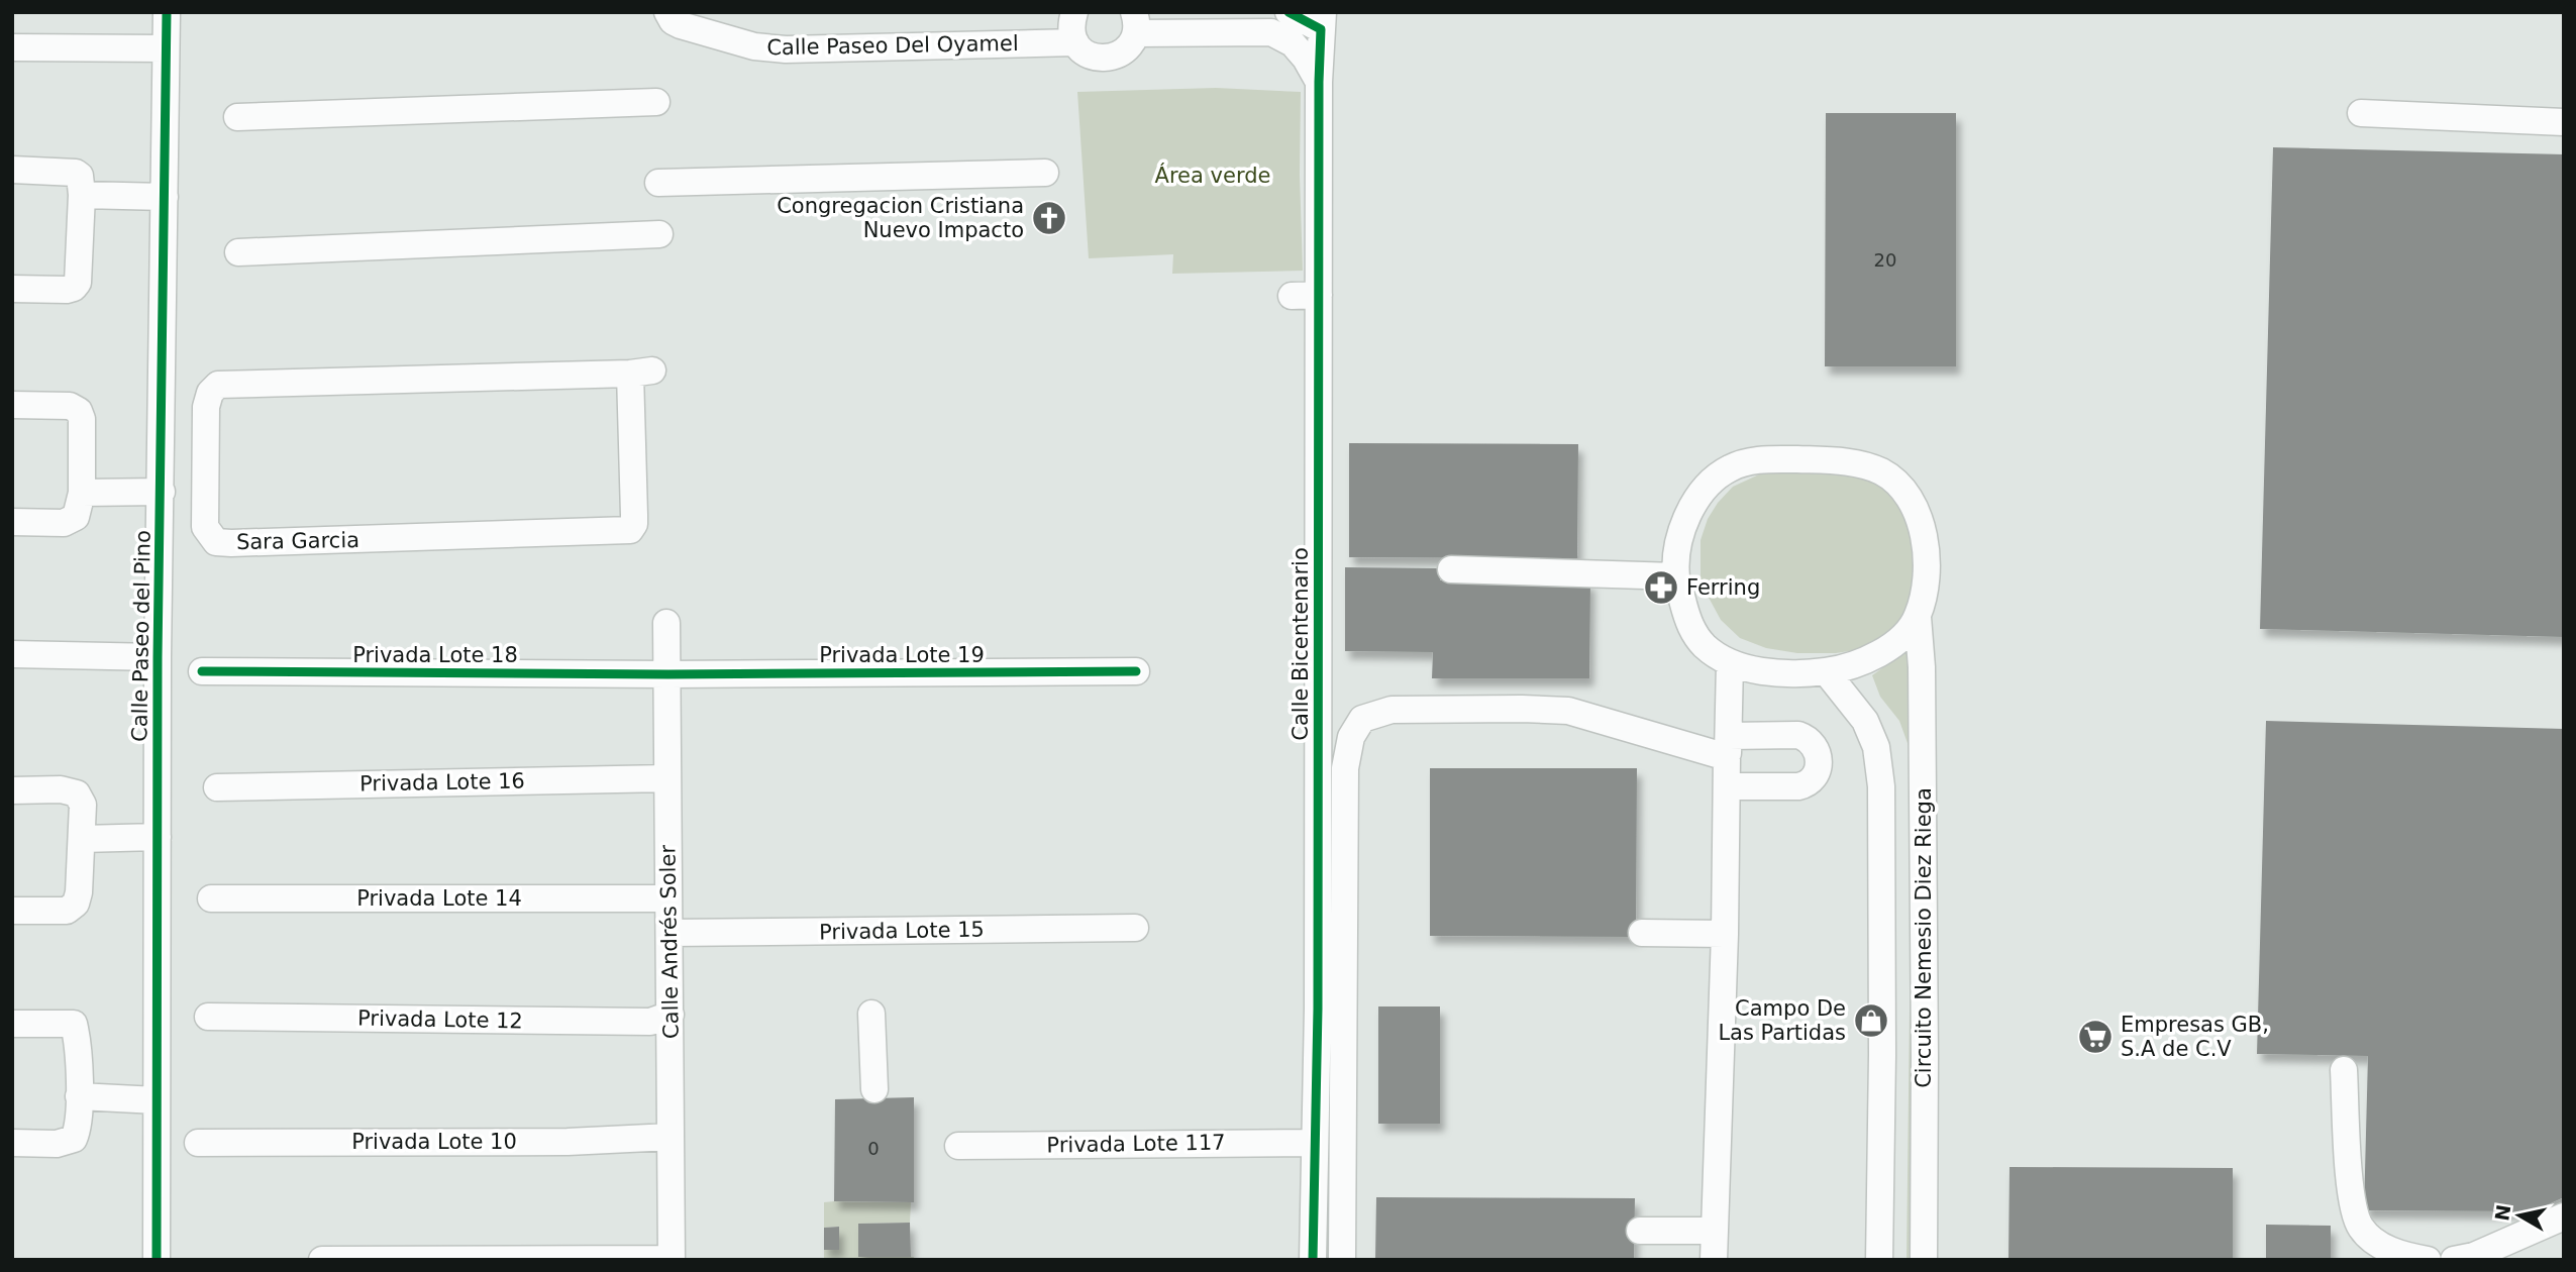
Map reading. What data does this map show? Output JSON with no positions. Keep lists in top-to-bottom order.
{
  "streets": {
    "street": [
      "Calle Paseo Del Oyamel",
      "Sara Garcia",
      "Calle Paseo del Pino",
      "Calle Bicentenario",
      "Privada Lote 18",
      "Privada Lote 19",
      "Privada Lote 16",
      "Privada Lote 14",
      "Privada Lote 15",
      "Circuito Nemesio Diez Riega",
      "Calle Andrés Soler",
      "Privada Lote 12",
      "Privada Lote 10",
      "Privada Lote 117"
    ]
  },
  "crossings": [
    ["Calle Bicentenario", "Privada Lote 117"],
    ["Privada Lote 18", "Privada Lote 19"],
    ["Privada Lote 18", "Calle Andrés Soler"],
    ["Privada Lote 19", "Calle Andrés Soler"],
    ["Privada Lote 16", "Calle Andrés Soler"],
    ["Privada Lote 14", "Calle Andrés Soler"],
    ["Privada Lote 15", "Calle Andrés Soler"],
    ["Calle Andrés Soler", "Privada Lote 12"],
    ["Calle Andrés Soler", "Privada Lote 10"]
  ],
  "parks": ["Área verde"],
  "places": {
    "church": ["Congregacion Cristiana Nuevo Impacto"],
    "pharmacy": ["Ferring"],
    "shop": ["Campo De Las Partidas"],
    "supermarket": ["Empresas GB, S.A de C.V"]
  },
  "house_numbers": ["20", "0"],
  "north": "left"
}
